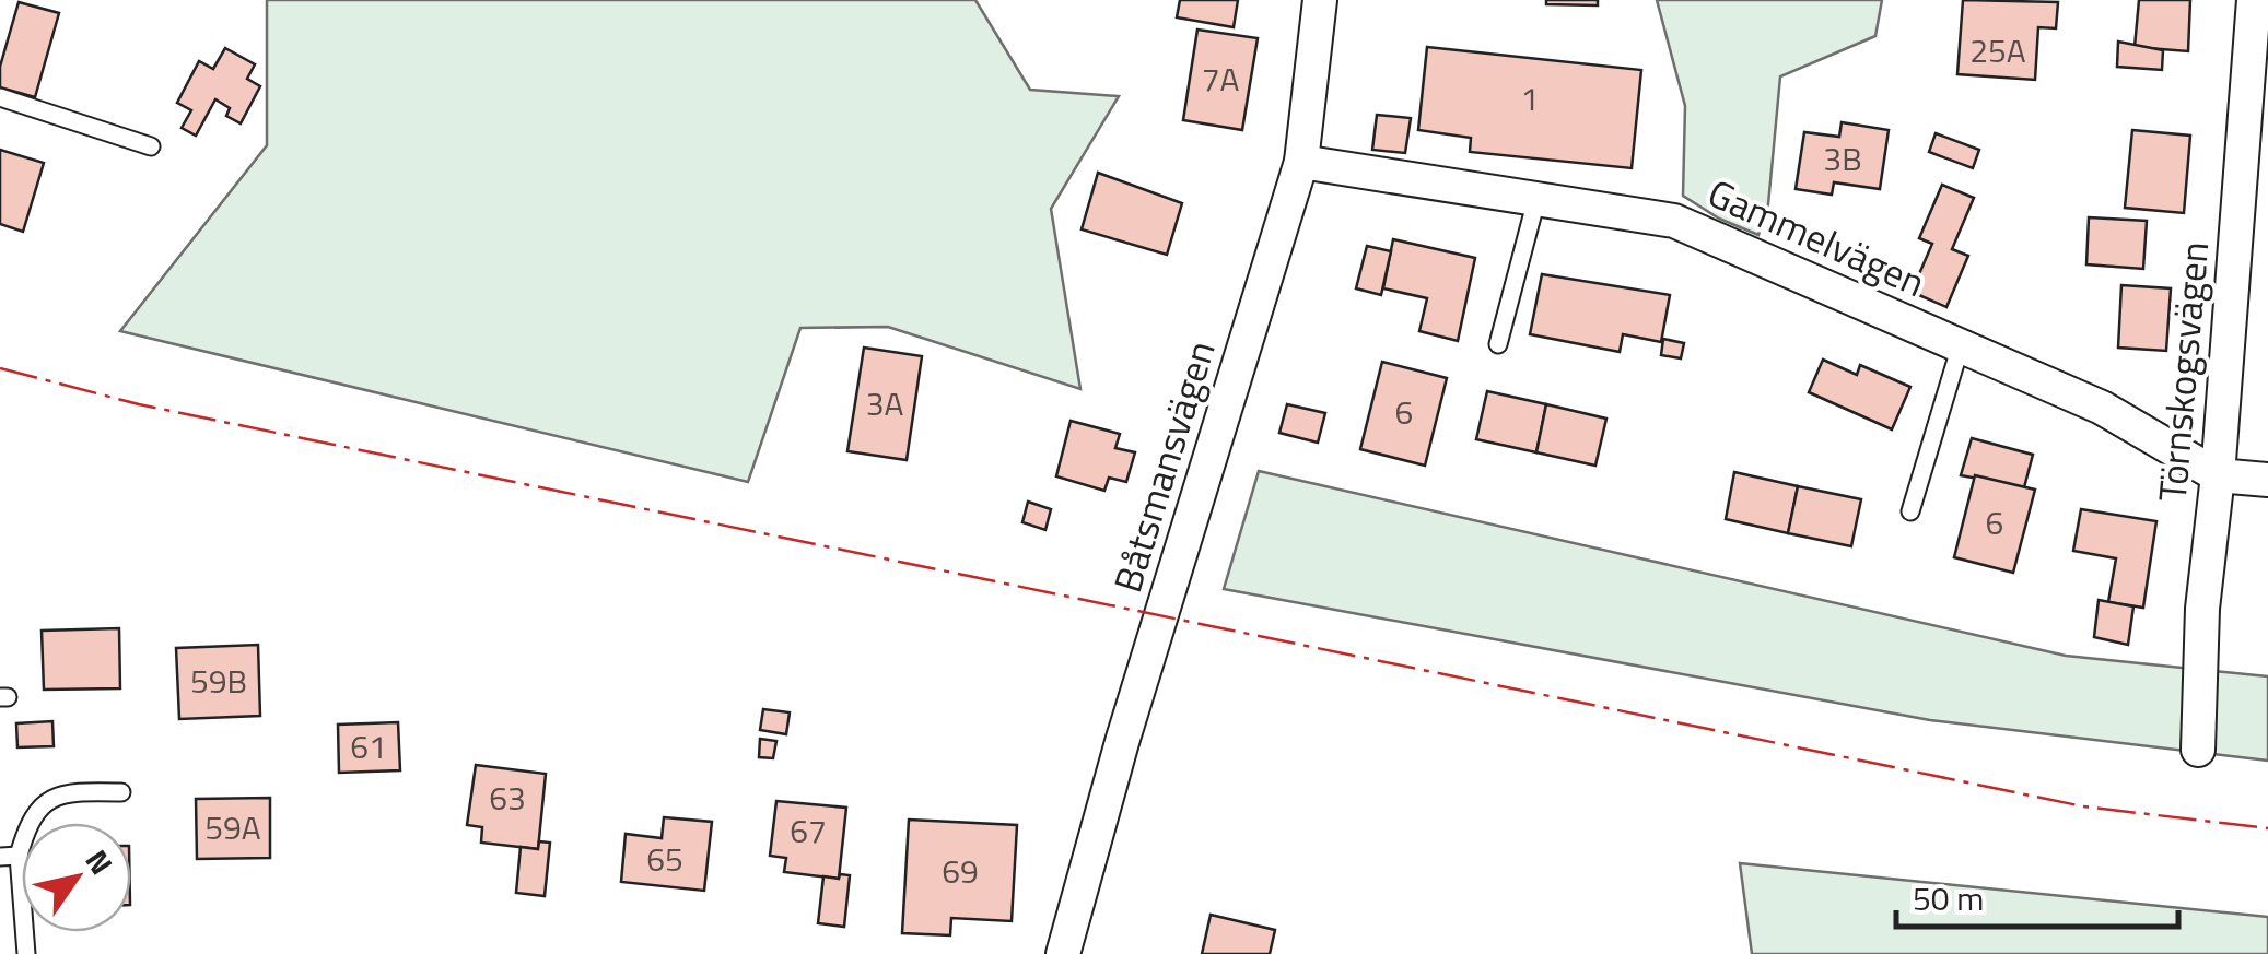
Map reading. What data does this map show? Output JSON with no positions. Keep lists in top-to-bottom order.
{
  "streets": {
    "street": ["Gammelvägen", "Törnskogsvägen", "Båtsmansvägen"]
  },
  "crossings": [
    ["Gammelvägen", "Törnskogsvägen"],
    ["Gammelvägen", "Båtsmansvägen"]
  ],
  "house_numbers": [
    "25A",
    "7A",
    "1",
    "3B",
    "3A",
    "6",
    "6",
    "59B",
    "61",
    "63",
    "59A",
    "67",
    "65",
    "69"
  ],
  "scale_bar": "50 m",
  "north": "top right"
}
